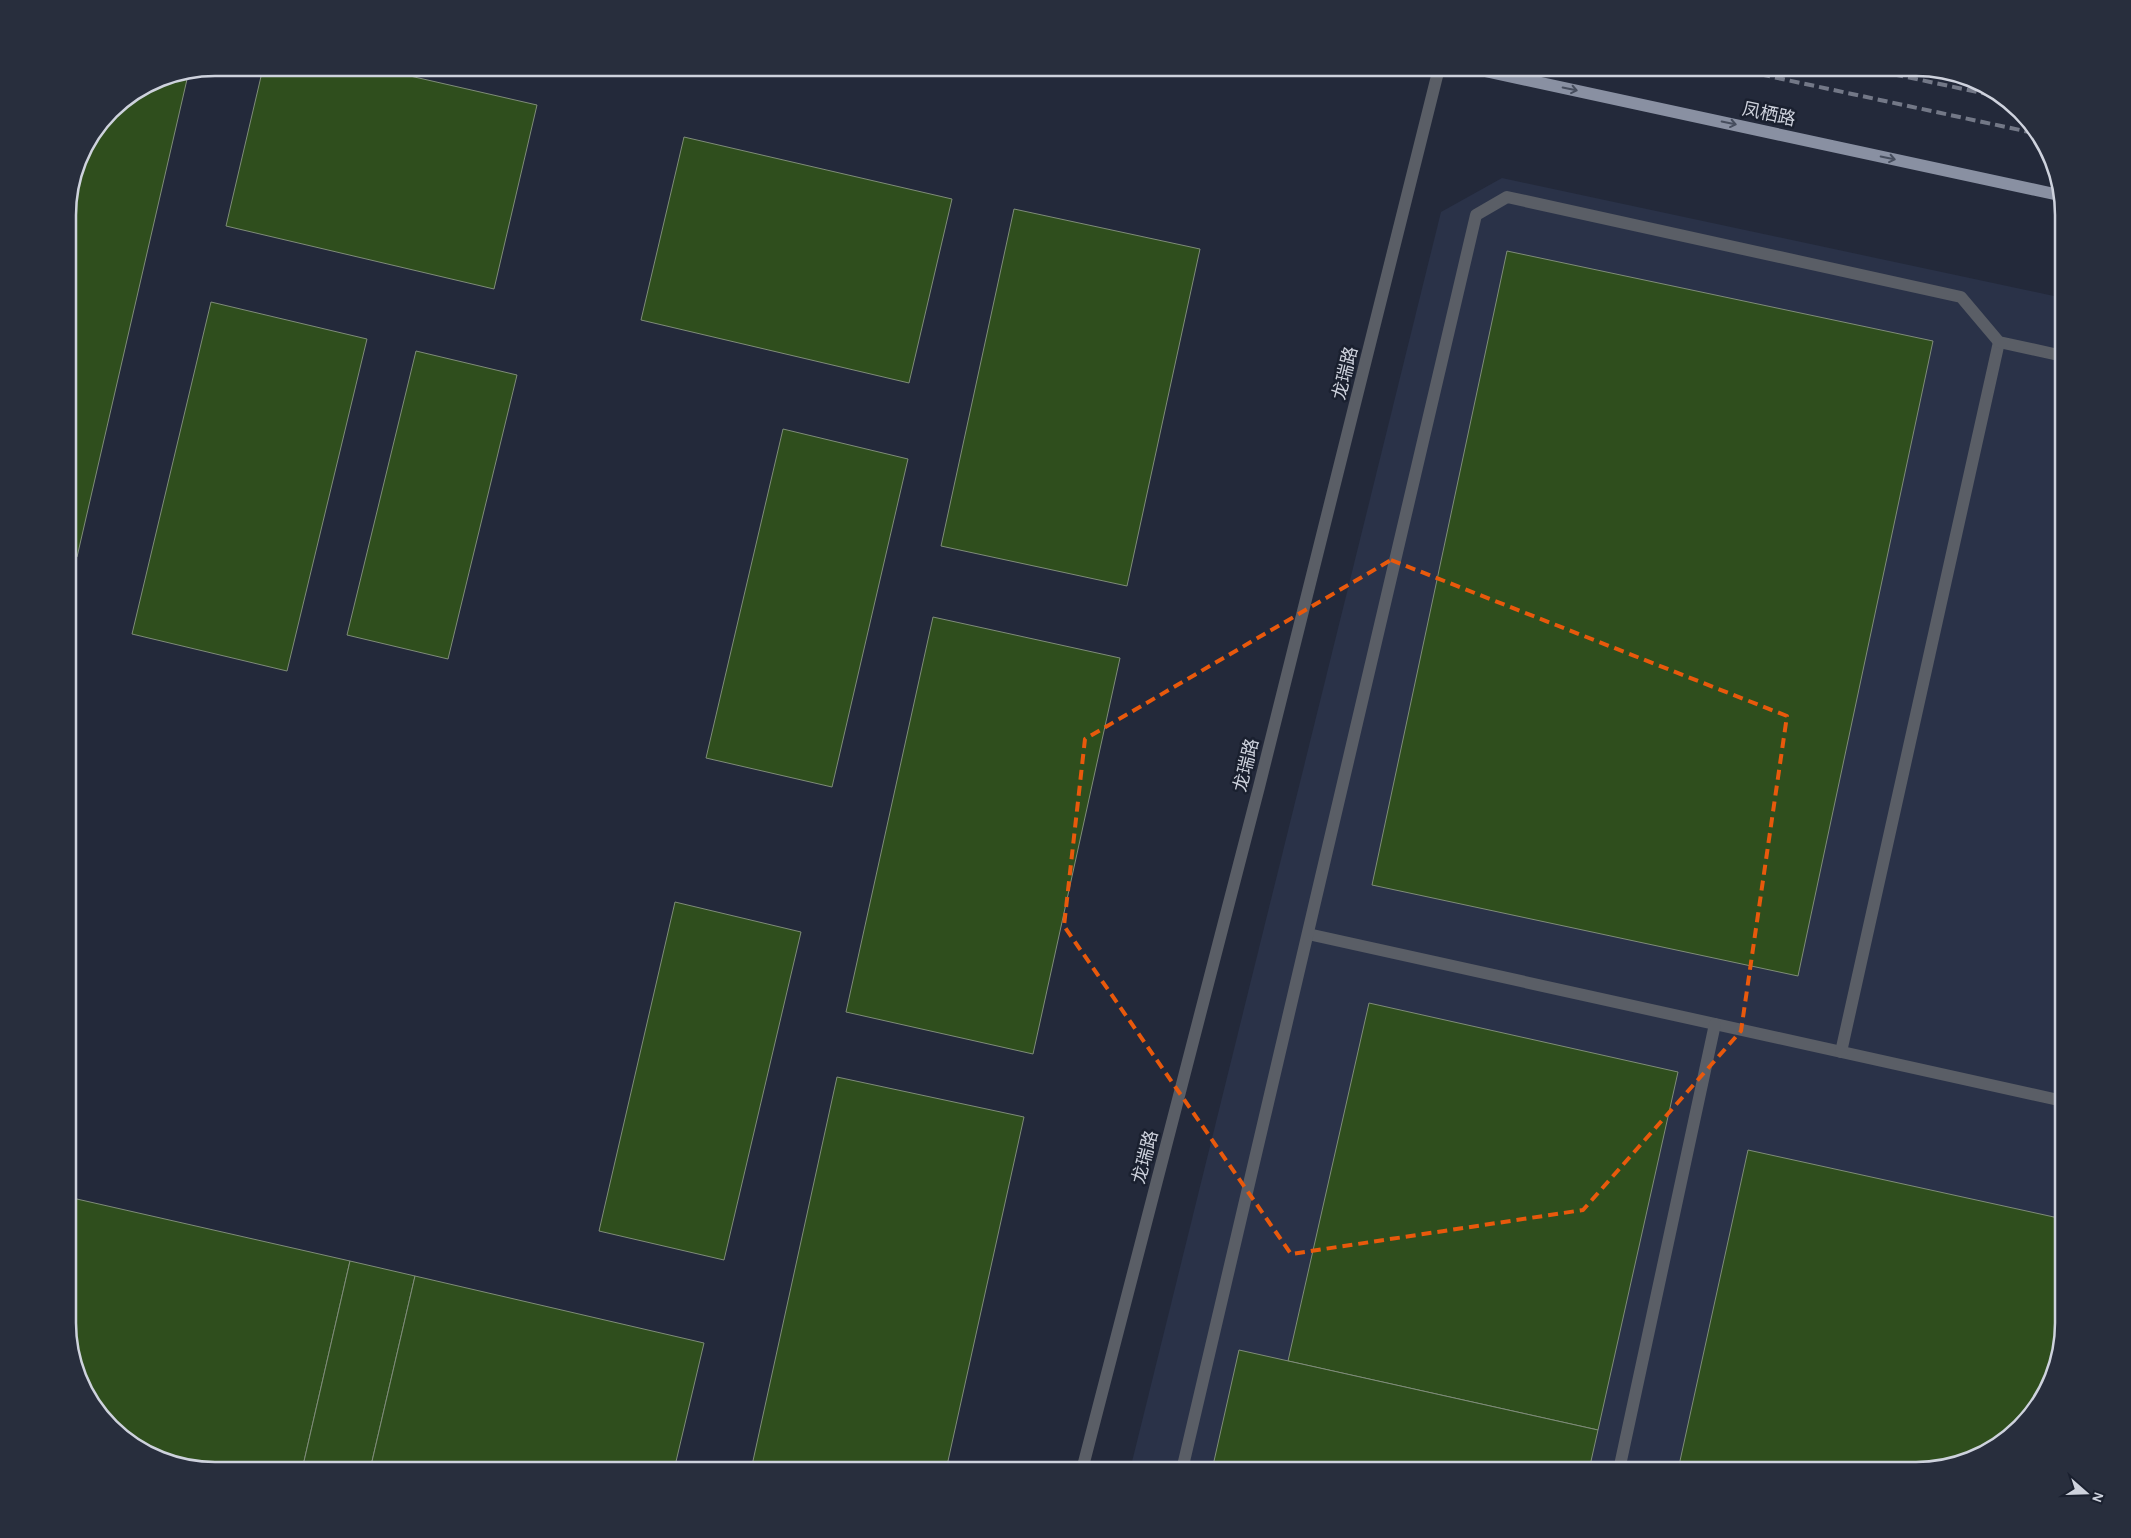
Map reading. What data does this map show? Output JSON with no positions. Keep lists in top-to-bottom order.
{
  "streets": {
    "main road": ["凤栖路"],
    "street": ["龙瑞路"]
  },
  "one_way": ["凤栖路"],
  "north": "right"
}
